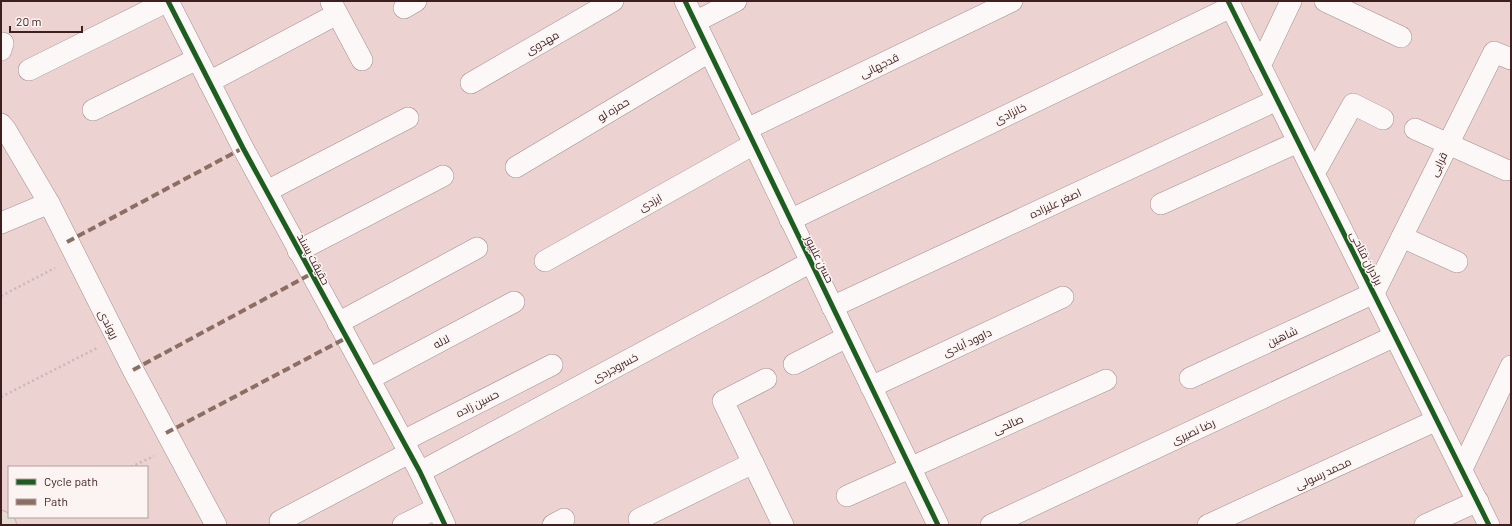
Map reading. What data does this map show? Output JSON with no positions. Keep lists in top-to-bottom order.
{
  "streets": {
    "street": [
      "مهدوی",
      "قدجهانی",
      "حمزه لو",
      "خانزادی",
      "قرایی",
      "ایزدی",
      "اصغر علیزاده",
      "برادران فتاحی",
      "حقیقت پسند",
      "حسن علیپور",
      "ریوندی",
      "شاهین",
      "لاله",
      "داوود آبادی",
      "خسروجردی",
      "حسین زاده",
      "صالحی",
      "رضا نصیری",
      "محمد رسولی"
    ]
  },
  "crossings": [
    ["قدجهانی", "ایزدی"],
    ["قدجهانی", "حسن علیپور"],
    ["حمزه لو", "حسن علیپور"],
    ["خانزادی", "برادران فتاحی"],
    ["خانزادی", "حسن علیپور"],
    ["قرایی", "برادران فتاحی"],
    ["قرایی", "شاهین"],
    ["ایزدی", "حسن علیپور"],
    ["اصغر علیزاده", "برادران فتاحی"],
    ["اصغر علیزاده", "حسن علیپور"],
    ["برادران فتاحی", "شاهین"],
    ["برادران فتاحی", "رضا نصیری"],
    ["برادران فتاحی", "محمد رسولی"],
    ["حقیقت پسند", "لاله"],
    ["حقیقت پسند", "خسروجردی"],
    ["حقیقت پسند", "حسین زاده"],
    ["حسن علیپور", "داوود آبادی"],
    ["حسن علیپور", "خسروجردی"],
    ["حسن علیپور", "صالحی"]
  ],
  "legend": ["Cycle path", "Path"],
  "scale_bar": "20 m"
}
